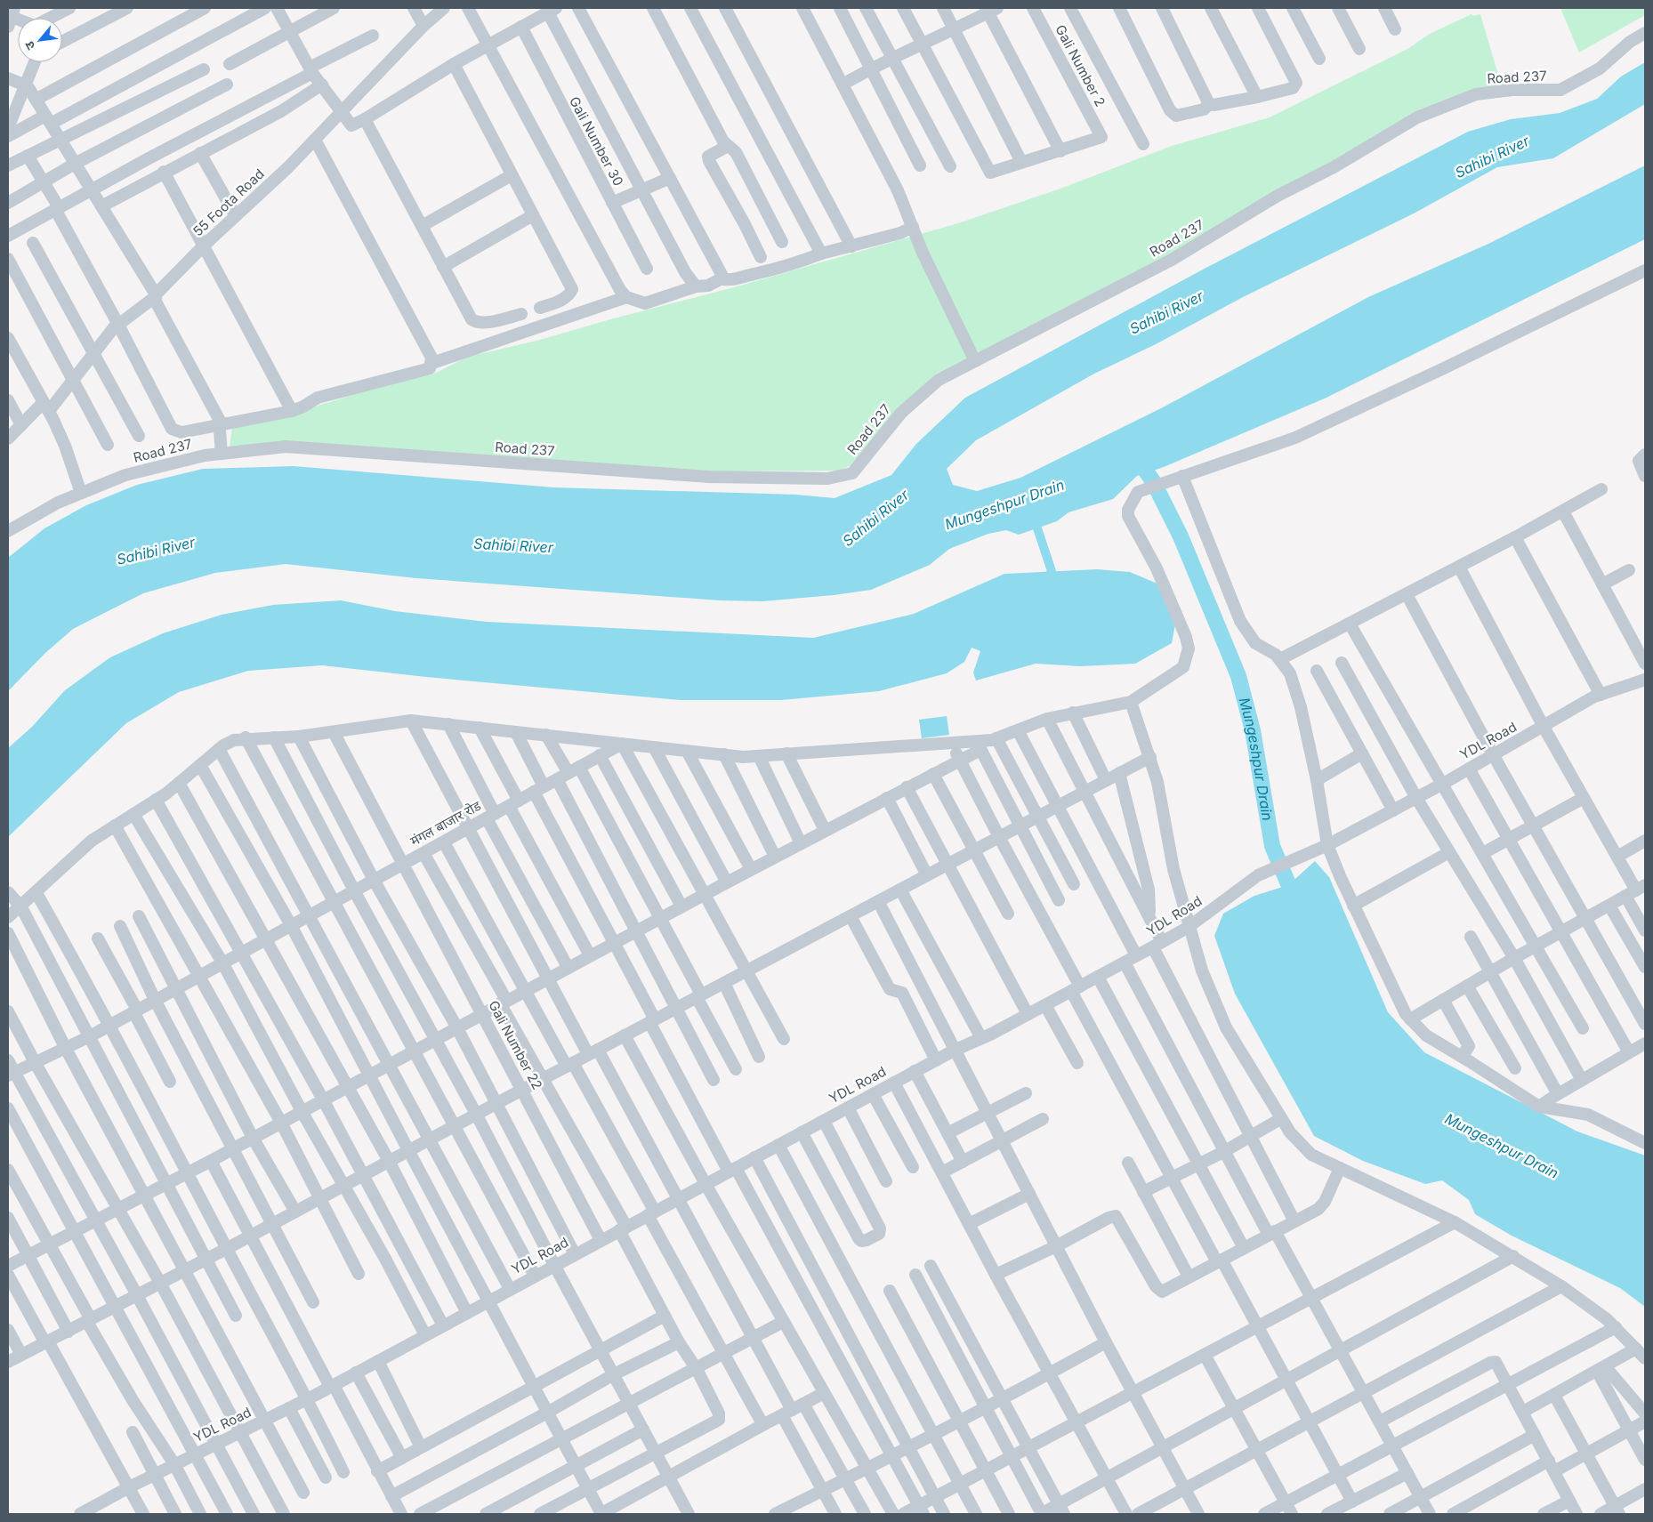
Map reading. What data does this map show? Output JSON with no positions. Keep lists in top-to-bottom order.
{
  "streets": {
    "street": [
      "Gali Number 2",
      "Road 237",
      "Gali Number 30",
      "55 Foota Road",
      "YDL Road",
      "मंगल बाजार रोड",
      "Gali Number 22"
    ]
  },
  "crossings": [
    ["YDL Road", "Gali Number 22"],
    ["मंगल बाजार रोड", "Gali Number 22"]
  ],
  "water": ["Sahibi River", "Mungeshpur Drain"],
  "north": "bottom left"
}
